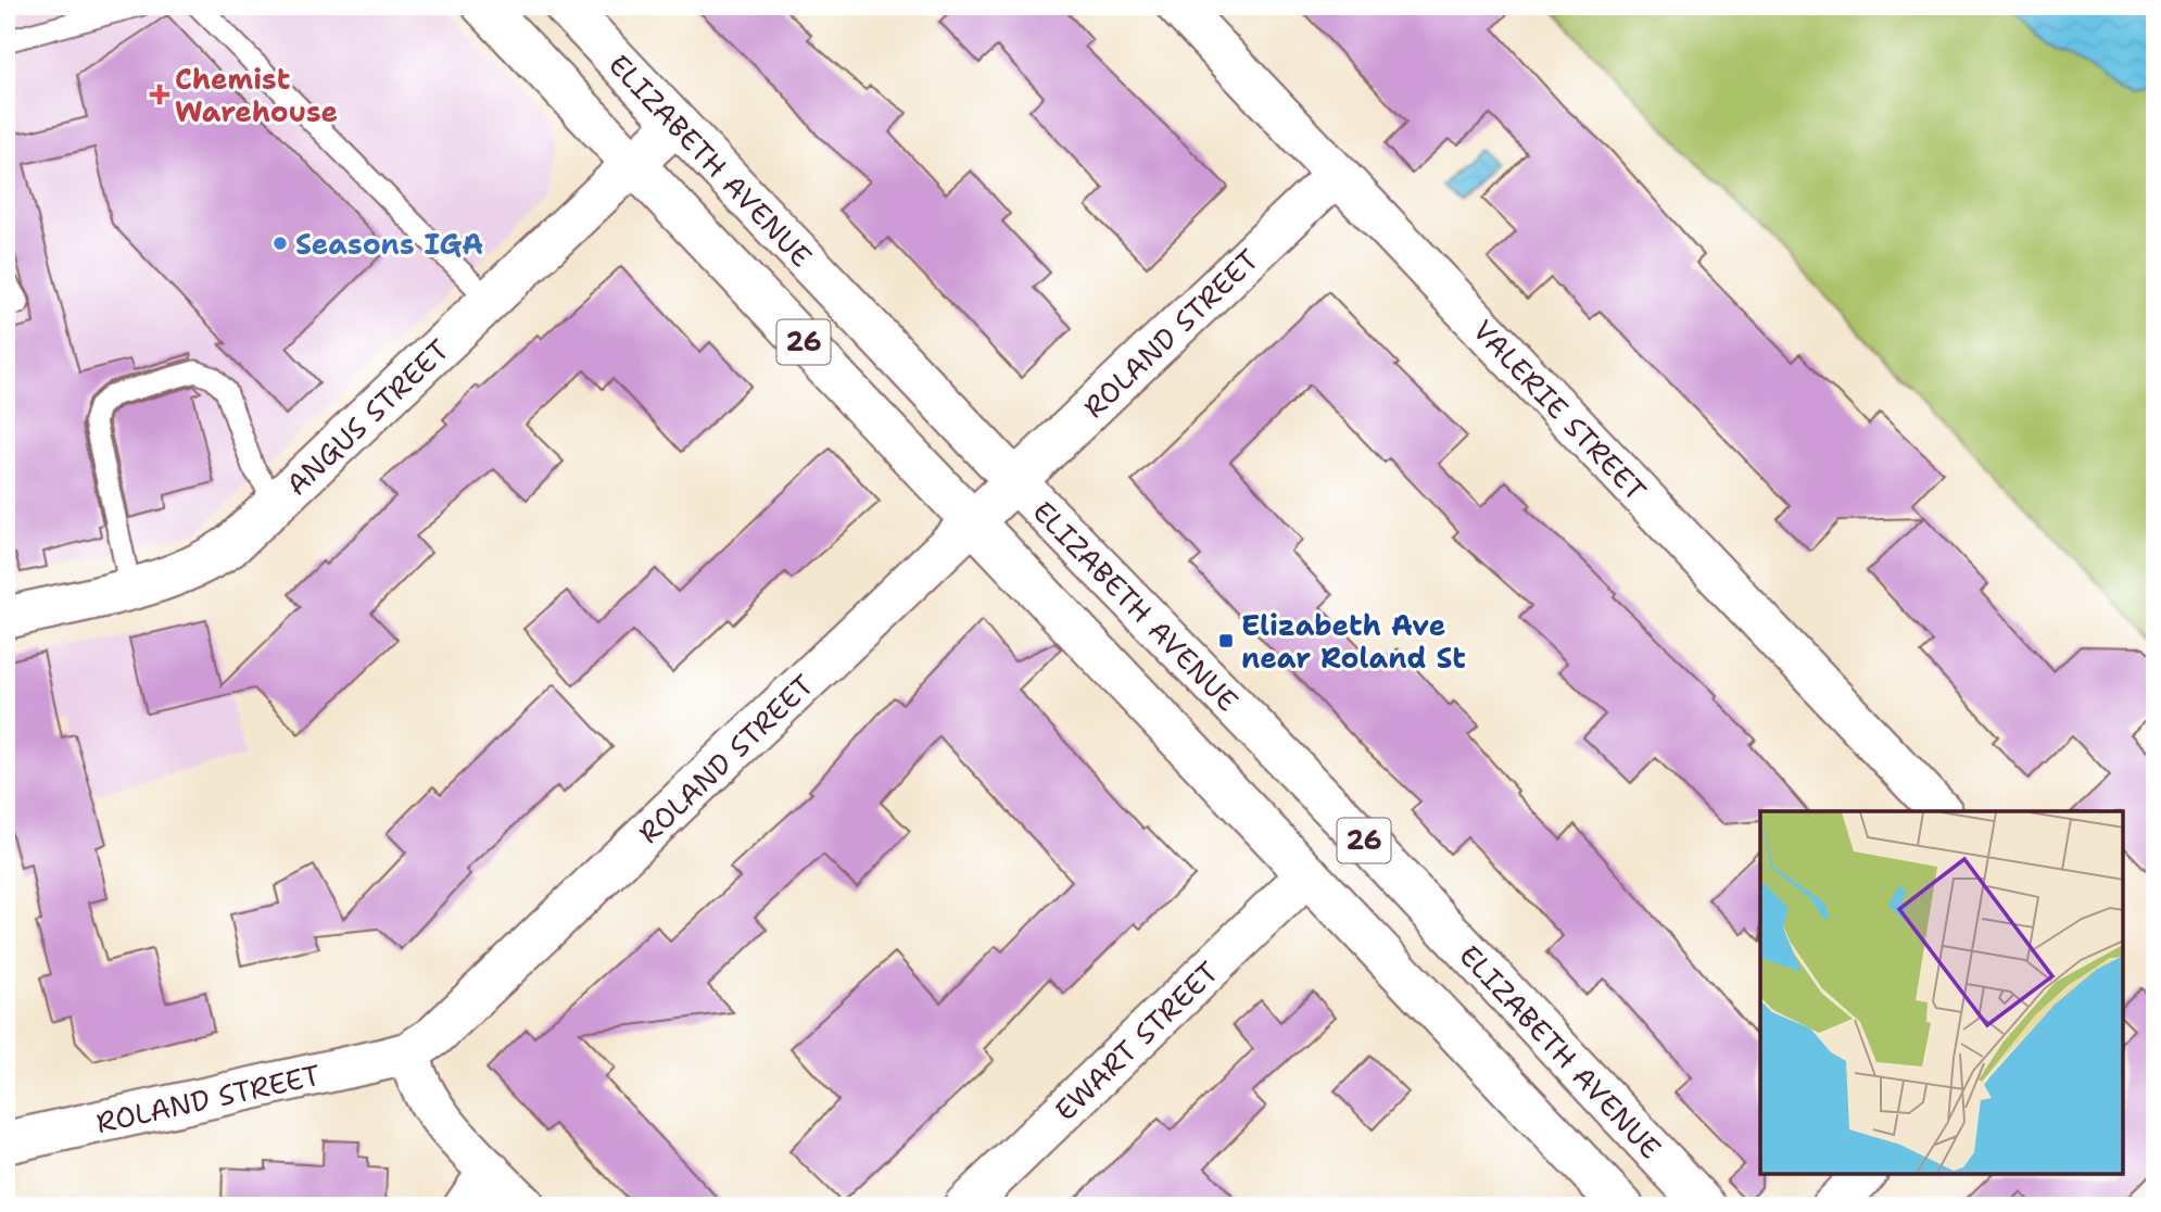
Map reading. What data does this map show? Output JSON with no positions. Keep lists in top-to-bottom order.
{
  "streets": {
    "main road": [
      "ELIZABETH AVENUE",
      "ROLAND STREET",
      "26",
      "VALERIE STREET",
      "ANGUS STREET",
      "EWART STREET"
    ]
  },
  "crossings": [
    ["ELIZABETH AVENUE", "ROLAND STREET"],
    ["ELIZABETH AVENUE", "ANGUS STREET"],
    ["ELIZABETH AVENUE", "EWART STREET"],
    ["ROLAND STREET", "VALERIE STREET"]
  ],
  "places": {
    "health": ["Chemist Warehouse"],
    "other": ["Seasons IGA"],
    "transit": ["Elizabeth Ave near Roland St"]
  }
}
